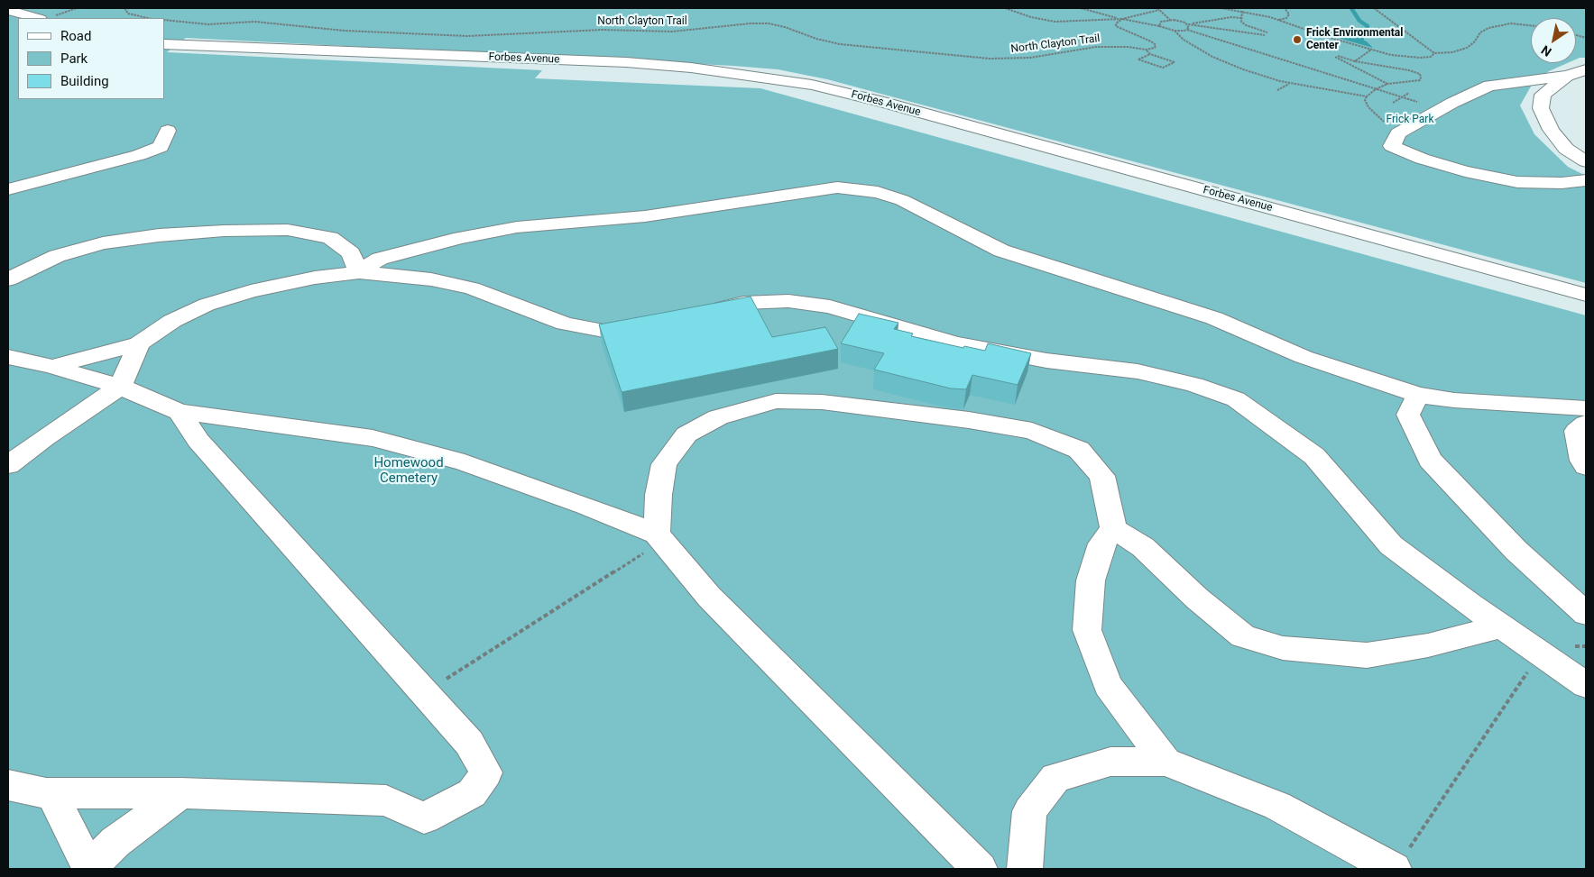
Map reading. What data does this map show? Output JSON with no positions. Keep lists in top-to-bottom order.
{
  "streets": {
    "main road": ["Forbes Avenue"],
    "path": ["North Clayton Trail"]
  },
  "parks": ["Frick Park", "Homewood Cemetery"],
  "places": ["Frick Environmental Center"],
  "legend": ["Road", "Park", "Building"],
  "north": "bottom left"
}
